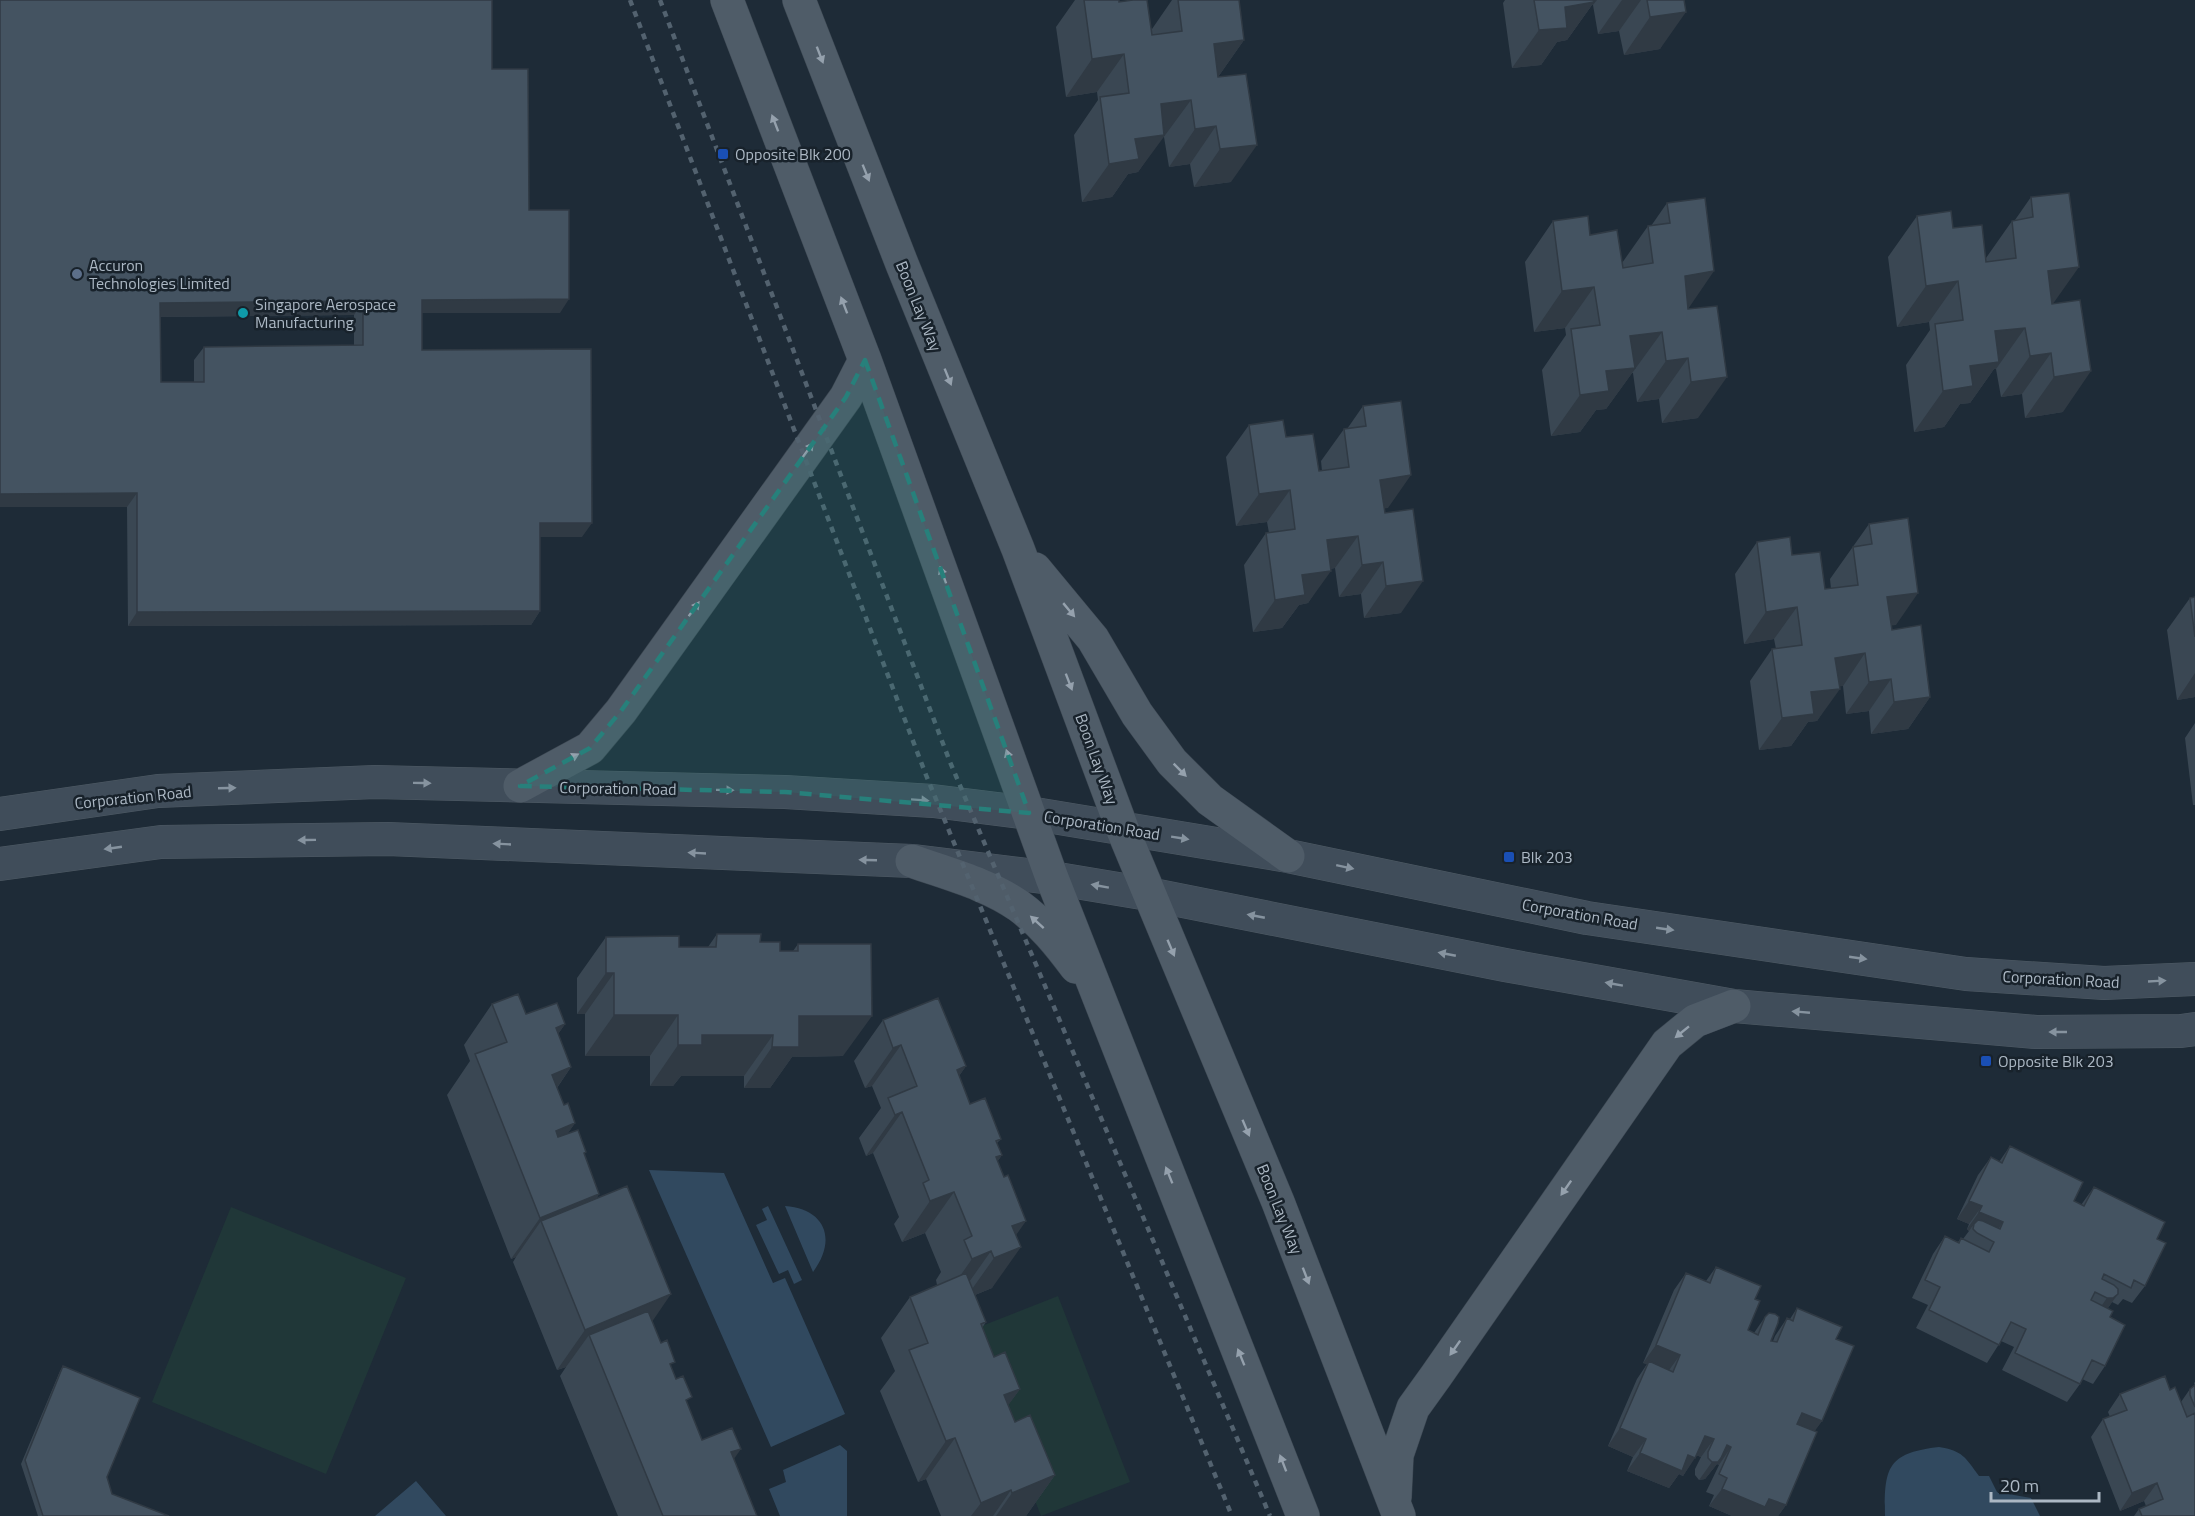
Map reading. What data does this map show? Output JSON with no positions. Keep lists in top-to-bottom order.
{
  "streets": {
    "main road": ["Boon Lay Way", "Corporation Road"]
  },
  "crossings": [
    ["Boon Lay Way", "Corporation Road"]
  ],
  "places": {
    "transit": ["Opposite Blk 200", "Blk 203", "Opposite Blk 203"],
    "other": ["Accuron Technologies Limited", "Singapore Aerospace Manufacturing"]
  },
  "scale_bar": "20 m"
}
